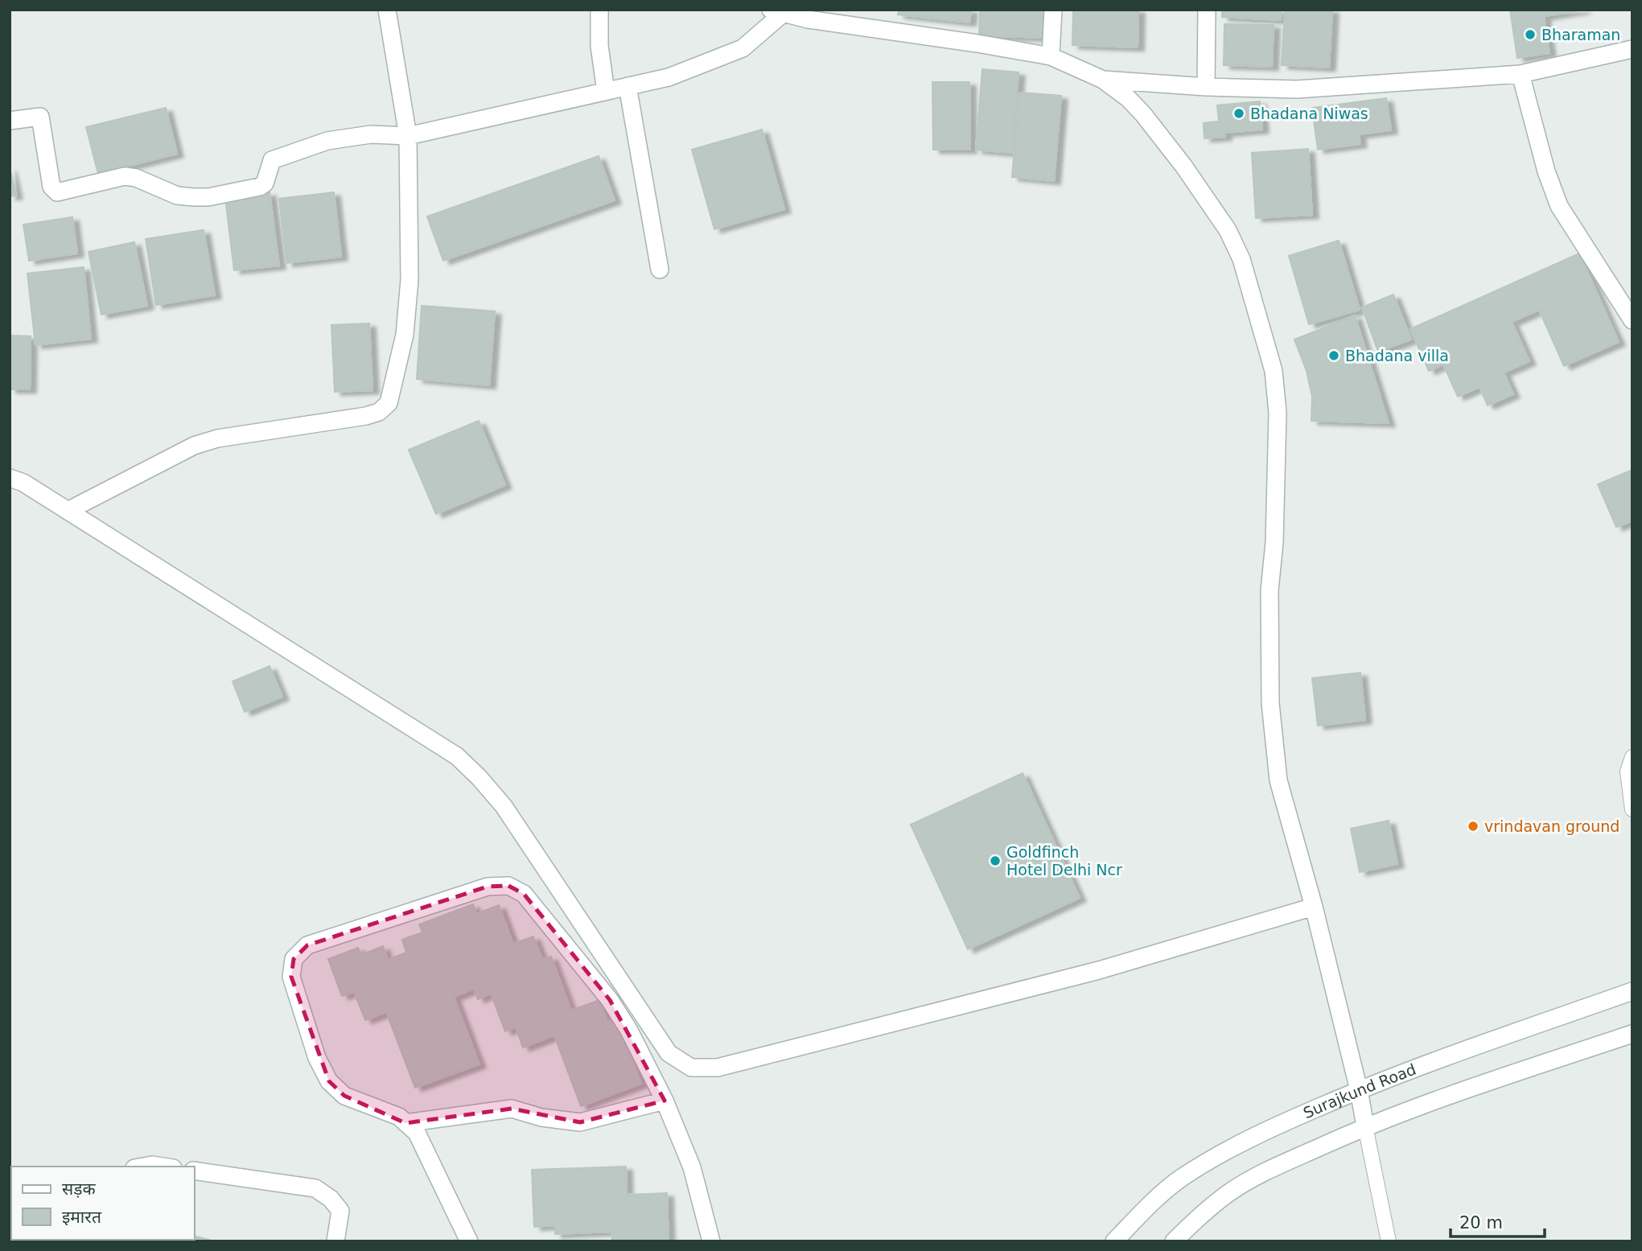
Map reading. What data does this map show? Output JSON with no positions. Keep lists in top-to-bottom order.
{
  "streets": {
    "street": ["Surajkund Road"]
  },
  "places": [
    "Bharaman",
    "Bhadana Niwas",
    "Bhadana villa",
    "vrindavan ground",
    "Goldfinch Hotel Delhi Ncr"
  ],
  "legend": ["सड़क", "इमारत"],
  "scale_bar": "20 m"
}
